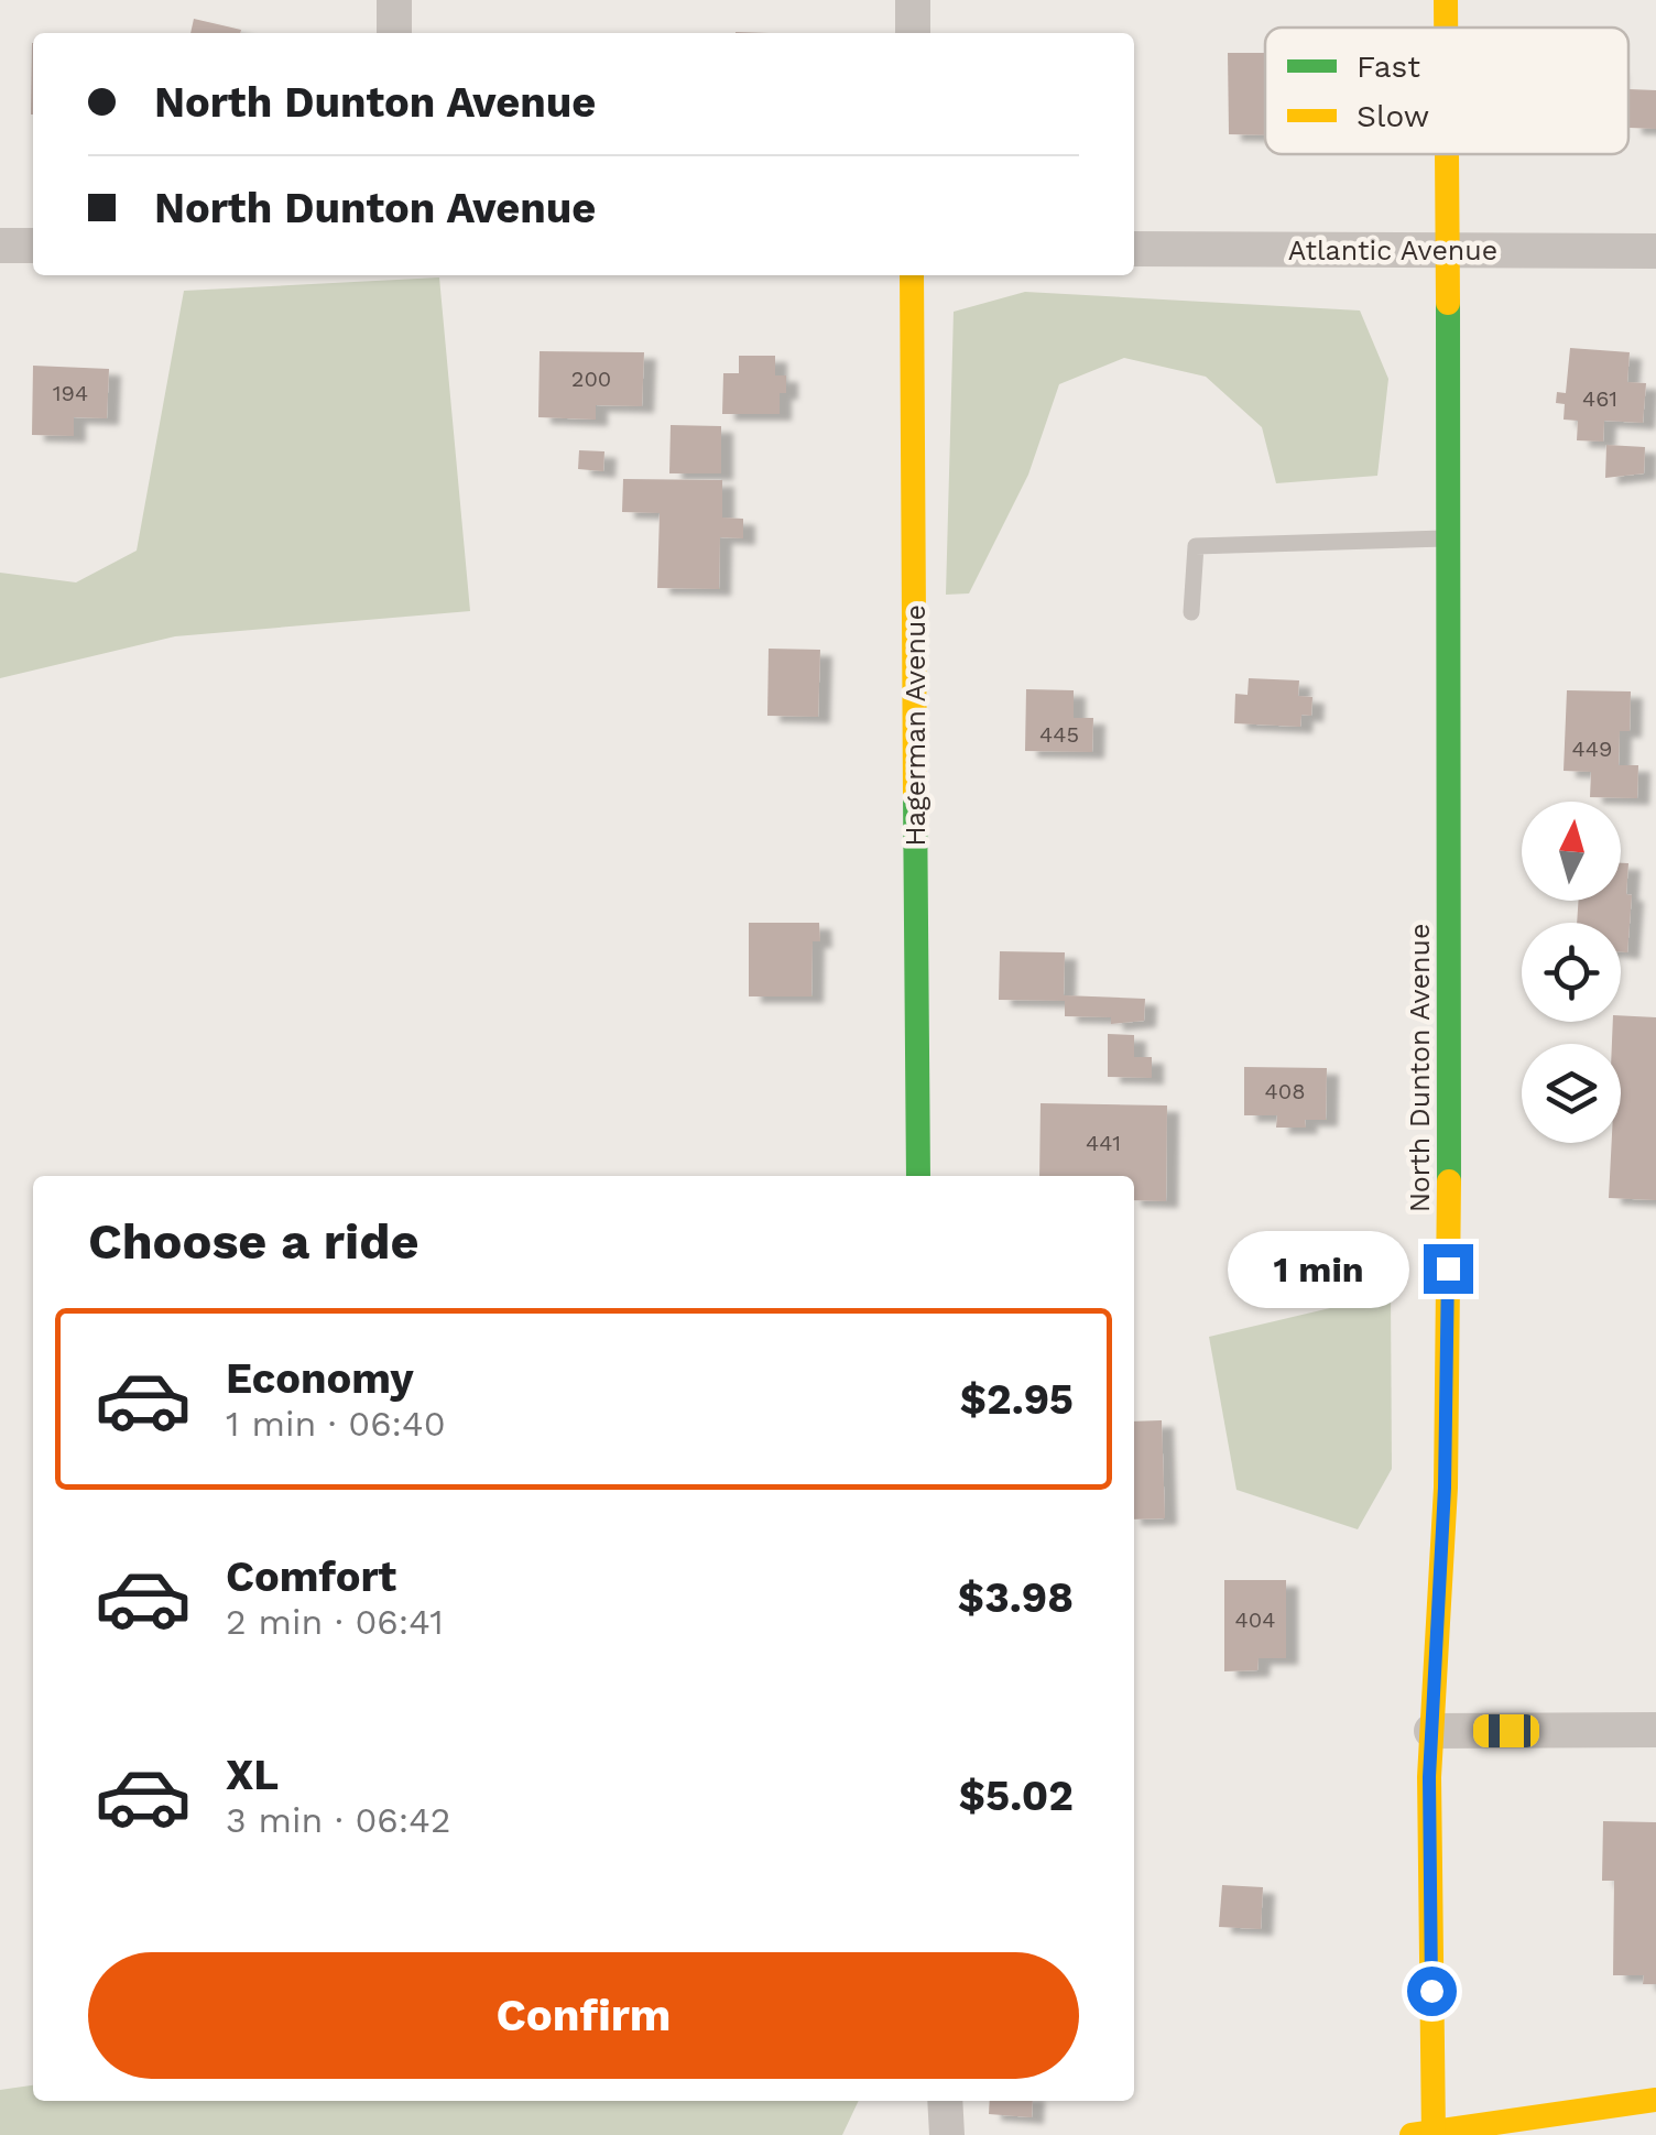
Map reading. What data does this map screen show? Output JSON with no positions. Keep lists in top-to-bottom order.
{
  "streets": {
    "street": ["Atlantic Avenue", "Hagerman Avenue", "North Dunton Avenue"]
  },
  "crossings": [
    ["Atlantic Avenue", "North Dunton Avenue"]
  ],
  "house_numbers": [
    "200",
    "194",
    "461",
    "445",
    "449",
    "408",
    "441",
    "404"
  ],
  "legend": ["Fast", "Slow"],
  "north": "top",
  "page": {
    "banner": ["North Dunton Avenue", "North Dunton Avenue"],
    "heading": "Choose a ride",
    "bubble": "1 min",
    "list": [
      {
        "name": "Economy",
        "note": "1 min · 06:40",
        "value": "$2.95"
      },
      {
        "name": "Comfort",
        "note": "2 min · 06:41",
        "value": "$3.98"
      },
      {
        "name": "XL",
        "note": "3 min · 06:42",
        "value": "$5.02"
      }
    ],
    "buttons": "Confirm"
  }
}
